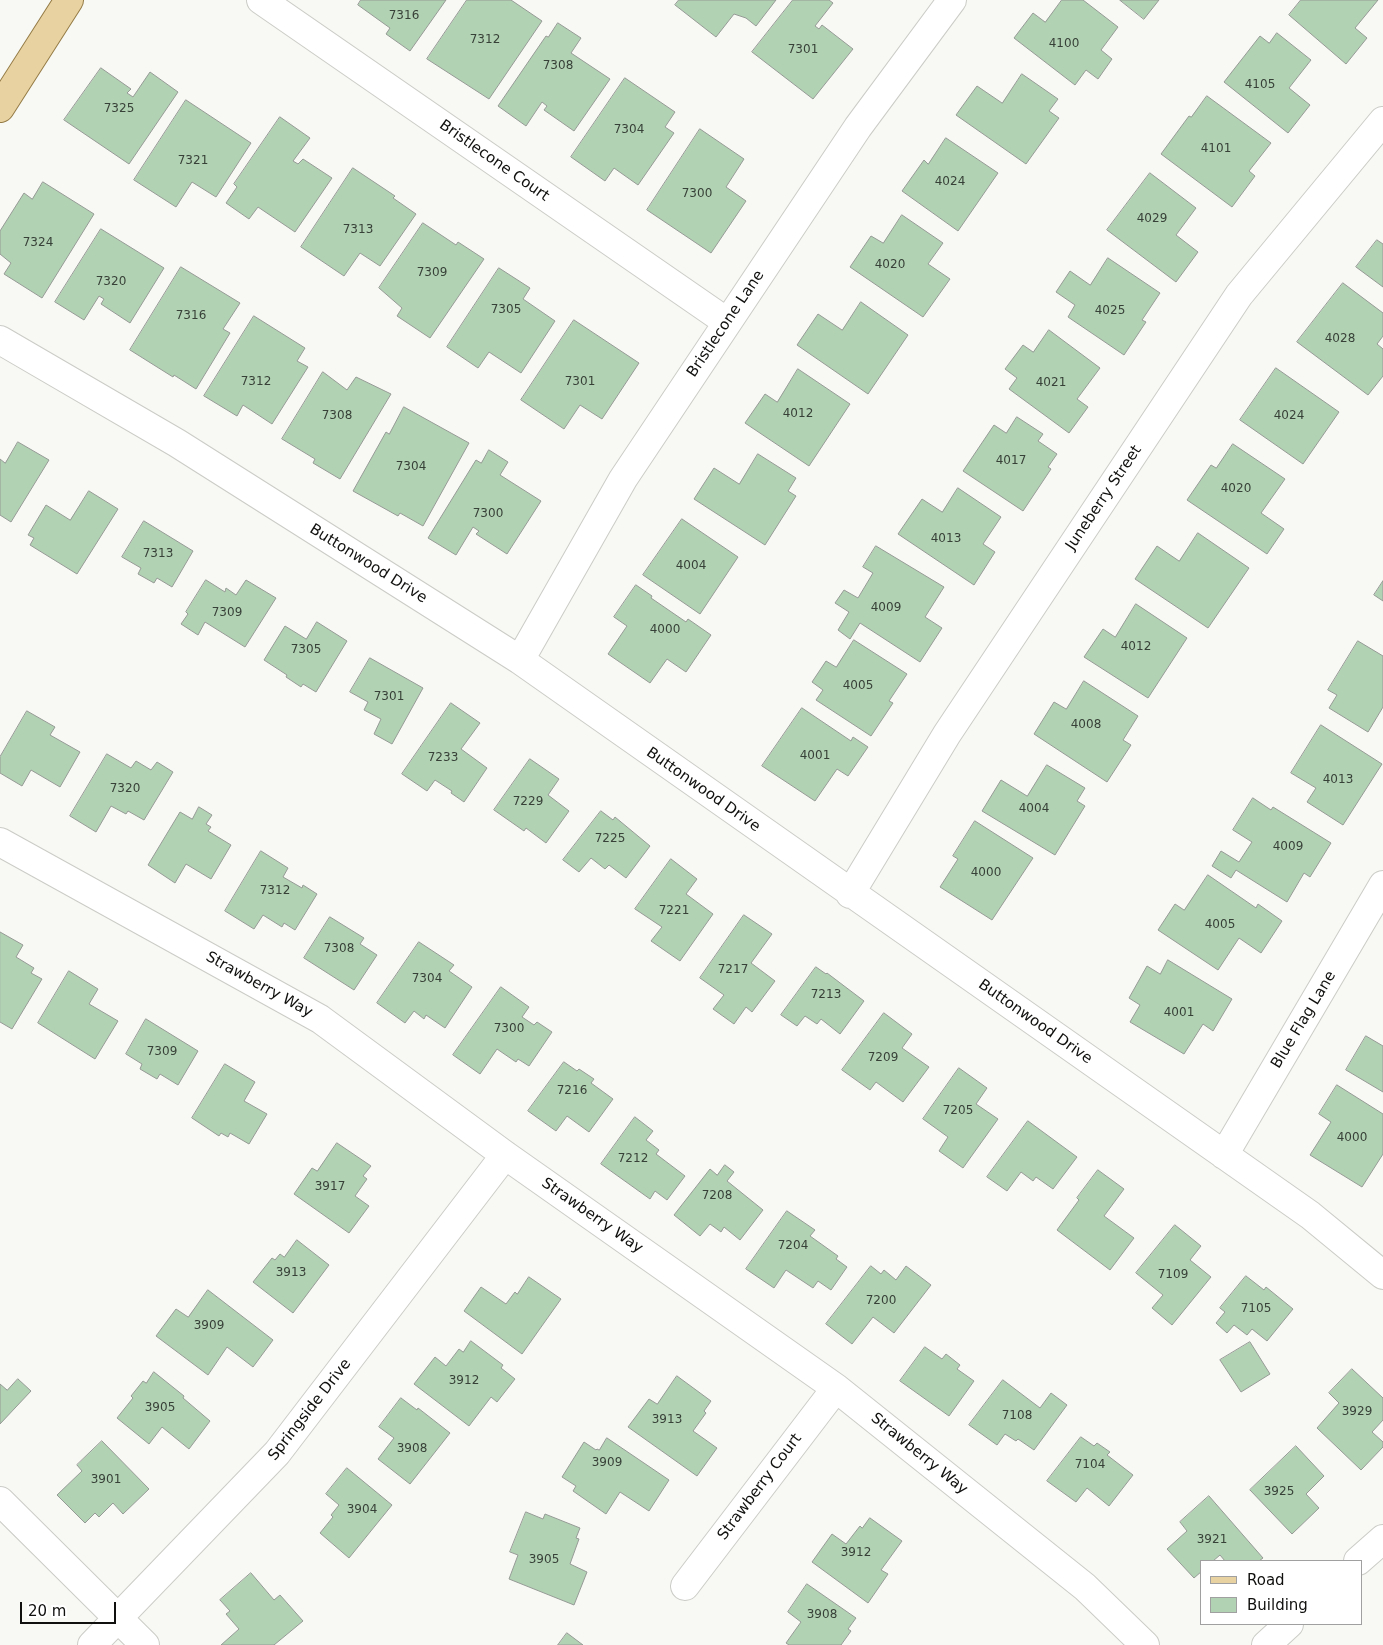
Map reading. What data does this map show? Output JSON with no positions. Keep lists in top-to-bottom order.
{
  "streets": {
    "street": [
      "Bristlecone Court",
      "Bristlecone Lane",
      "Juneberry Street",
      "Buttonwood Drive",
      "Strawberry Way",
      "Blue Flag Lane",
      "Springside Drive",
      "Strawberry Court"
    ]
  },
  "crossings": [
    ["Bristlecone Court", "Bristlecone Lane"],
    ["Bristlecone Lane", "Buttonwood Drive"],
    ["Juneberry Street", "Buttonwood Drive"],
    ["Buttonwood Drive", "Blue Flag Lane"],
    ["Strawberry Way", "Springside Drive"],
    ["Strawberry Way", "Strawberry Court"]
  ],
  "house_numbers": [
    "7316",
    "7312",
    "4100",
    "7301",
    "7308",
    "4105",
    "7325",
    "7304",
    "4101",
    "7321",
    "4024",
    "7300",
    "4029",
    "7313",
    "7324",
    "4020",
    "7309",
    "7320",
    "7305",
    "4025",
    "7316",
    "4028",
    "7312",
    "7301",
    "4021",
    "4012",
    "7308",
    "4024",
    "4017",
    "7304",
    "4020",
    "7300",
    "4013",
    "7313",
    "4004",
    "4009",
    "7309",
    "4000",
    "4012",
    "7305",
    "4005",
    "7301",
    "4008",
    "4001",
    "7233",
    "4013",
    "7320",
    "7229",
    "4004",
    "7225",
    "4009",
    "4000",
    "7312",
    "7221",
    "4005",
    "7308",
    "7217",
    "7304",
    "7213",
    "4001",
    "7300",
    "7309",
    "7209",
    "7216",
    "7205",
    "4000",
    "7212",
    "3917",
    "7208",
    "7204",
    "3913",
    "7109",
    "7200",
    "7105",
    "3909",
    "3912",
    "3905",
    "3929",
    "7108",
    "3913",
    "3908",
    "3909",
    "7104",
    "3901",
    "3925",
    "3904",
    "3921",
    "3912",
    "3905",
    "3908"
  ],
  "legend": ["Road", "Building"],
  "scale_bar": "20 m"
}
